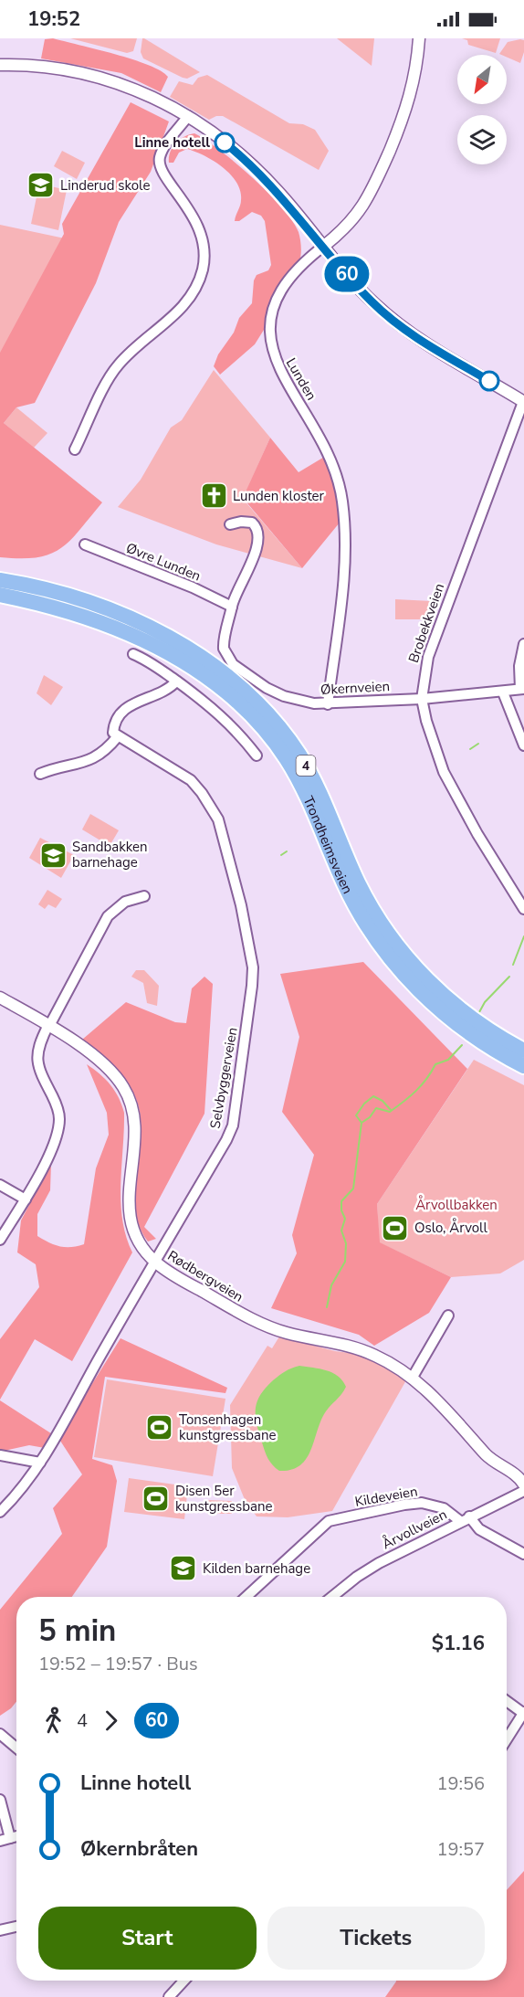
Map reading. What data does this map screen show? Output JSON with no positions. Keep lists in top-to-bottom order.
{
  "streets": {
    "highway": ["4", "Trondheimsveien"],
    "street": [
      "Lunden",
      "Øvre Lunden",
      "Brobekkveien",
      "Økernveien",
      "Selvbyggerveien",
      "Rødbergveien",
      "Kildeveien",
      "Årvollveien"
    ]
  },
  "crossings": [
    ["Lunden", "Økernveien"],
    ["Øvre Lunden", "Økernveien"],
    ["Brobekkveien", "Økernveien"],
    ["Selvbyggerveien", "Rødbergveien"],
    ["Kildeveien", "Årvollveien"]
  ],
  "parks": ["Årvollbakken"],
  "places": {
    "other": ["Linne hotell"],
    "school or university": ["Linderud skole", "Sandbakken barnehage", "Kilden barnehage"],
    "church": ["Lunden kloster"],
    "sports": ["Oslo, Årvoll", "Tonsenhagen kunstgressbane", "Disen 5er kunstgressbane"]
  },
  "lines": ["bus line 60"],
  "north": "bottom left",
  "page": {
    "status": "19:52",
    "on_map": "60",
    "heading": ["5 min", "19:52 – 19:57 · Bus", "$1.16"],
    "legs": ["4", "60"],
    "list": [
      {
        "name": "Linne hotell",
        "value": "19:56"
      },
      {
        "name": "Økernbråten",
        "value": "19:57"
      }
    ],
    "buttons": ["Start", "Tickets"]
  }
}
